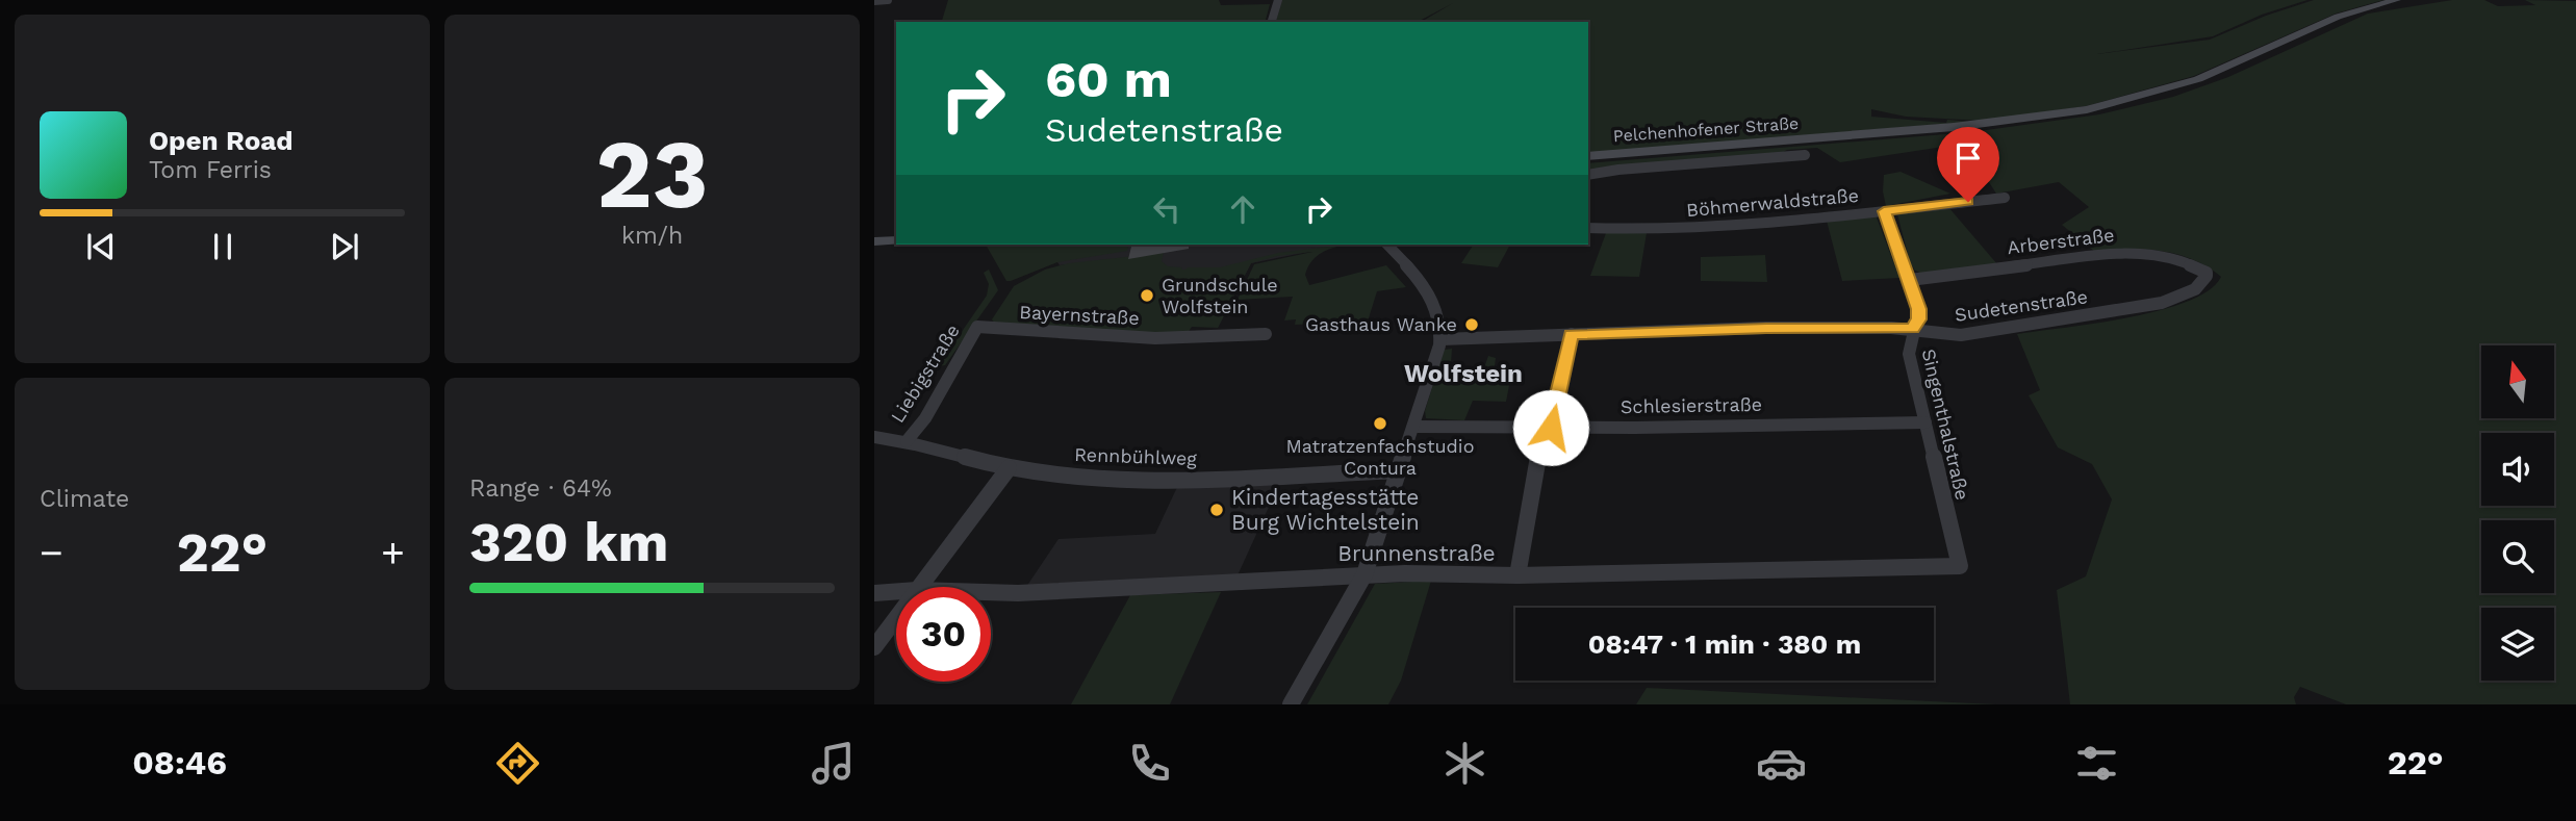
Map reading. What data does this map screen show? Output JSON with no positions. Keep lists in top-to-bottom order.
{
  "streets": {
    "main road": ["Pelchenhofener Straße"],
    "street": [
      "Böhmerwaldstraße",
      "Arberstraße",
      "Sudetenstraße",
      "Bayernstraße",
      "Liebigstraße",
      "Schlesierstraße",
      "Singenthalstraße",
      "Rennbühlweg",
      "Brunnenstraße"
    ]
  },
  "crossings": [
    ["Böhmerwaldstraße", "Singenthalstraße"],
    ["Arberstraße", "Sudetenstraße"],
    ["Arberstraße", "Singenthalstraße"],
    ["Sudetenstraße", "Singenthalstraße"],
    ["Bayernstraße", "Liebigstraße"],
    ["Liebigstraße", "Rennbühlweg"],
    ["Schlesierstraße", "Singenthalstraße"],
    ["Singenthalstraße", "Brunnenstraße"]
  ],
  "districts": ["Wolfstein"],
  "places": [
    "Grundschule Wolfstein",
    "Gasthaus Wanke",
    "Matratzenfachstudio Contura",
    "Kindertagesstätte Burg Wichtelstein"
  ],
  "north": "top",
  "page": {
    "tile": [
      ["23", "km/h"],
      "Climate",
      ["Range · 64%", "320 km"]
    ],
    "turn": ["60 m", "Sudetenstraße"],
    "song": ["Open Road", "Tom Ferris"],
    "heat": ["−", "22°", "+"],
    "limit": "30",
    "trip": "08:47 · 1 min · 380 m",
    "tabs": ["08:46", "22°"]
  }
}
